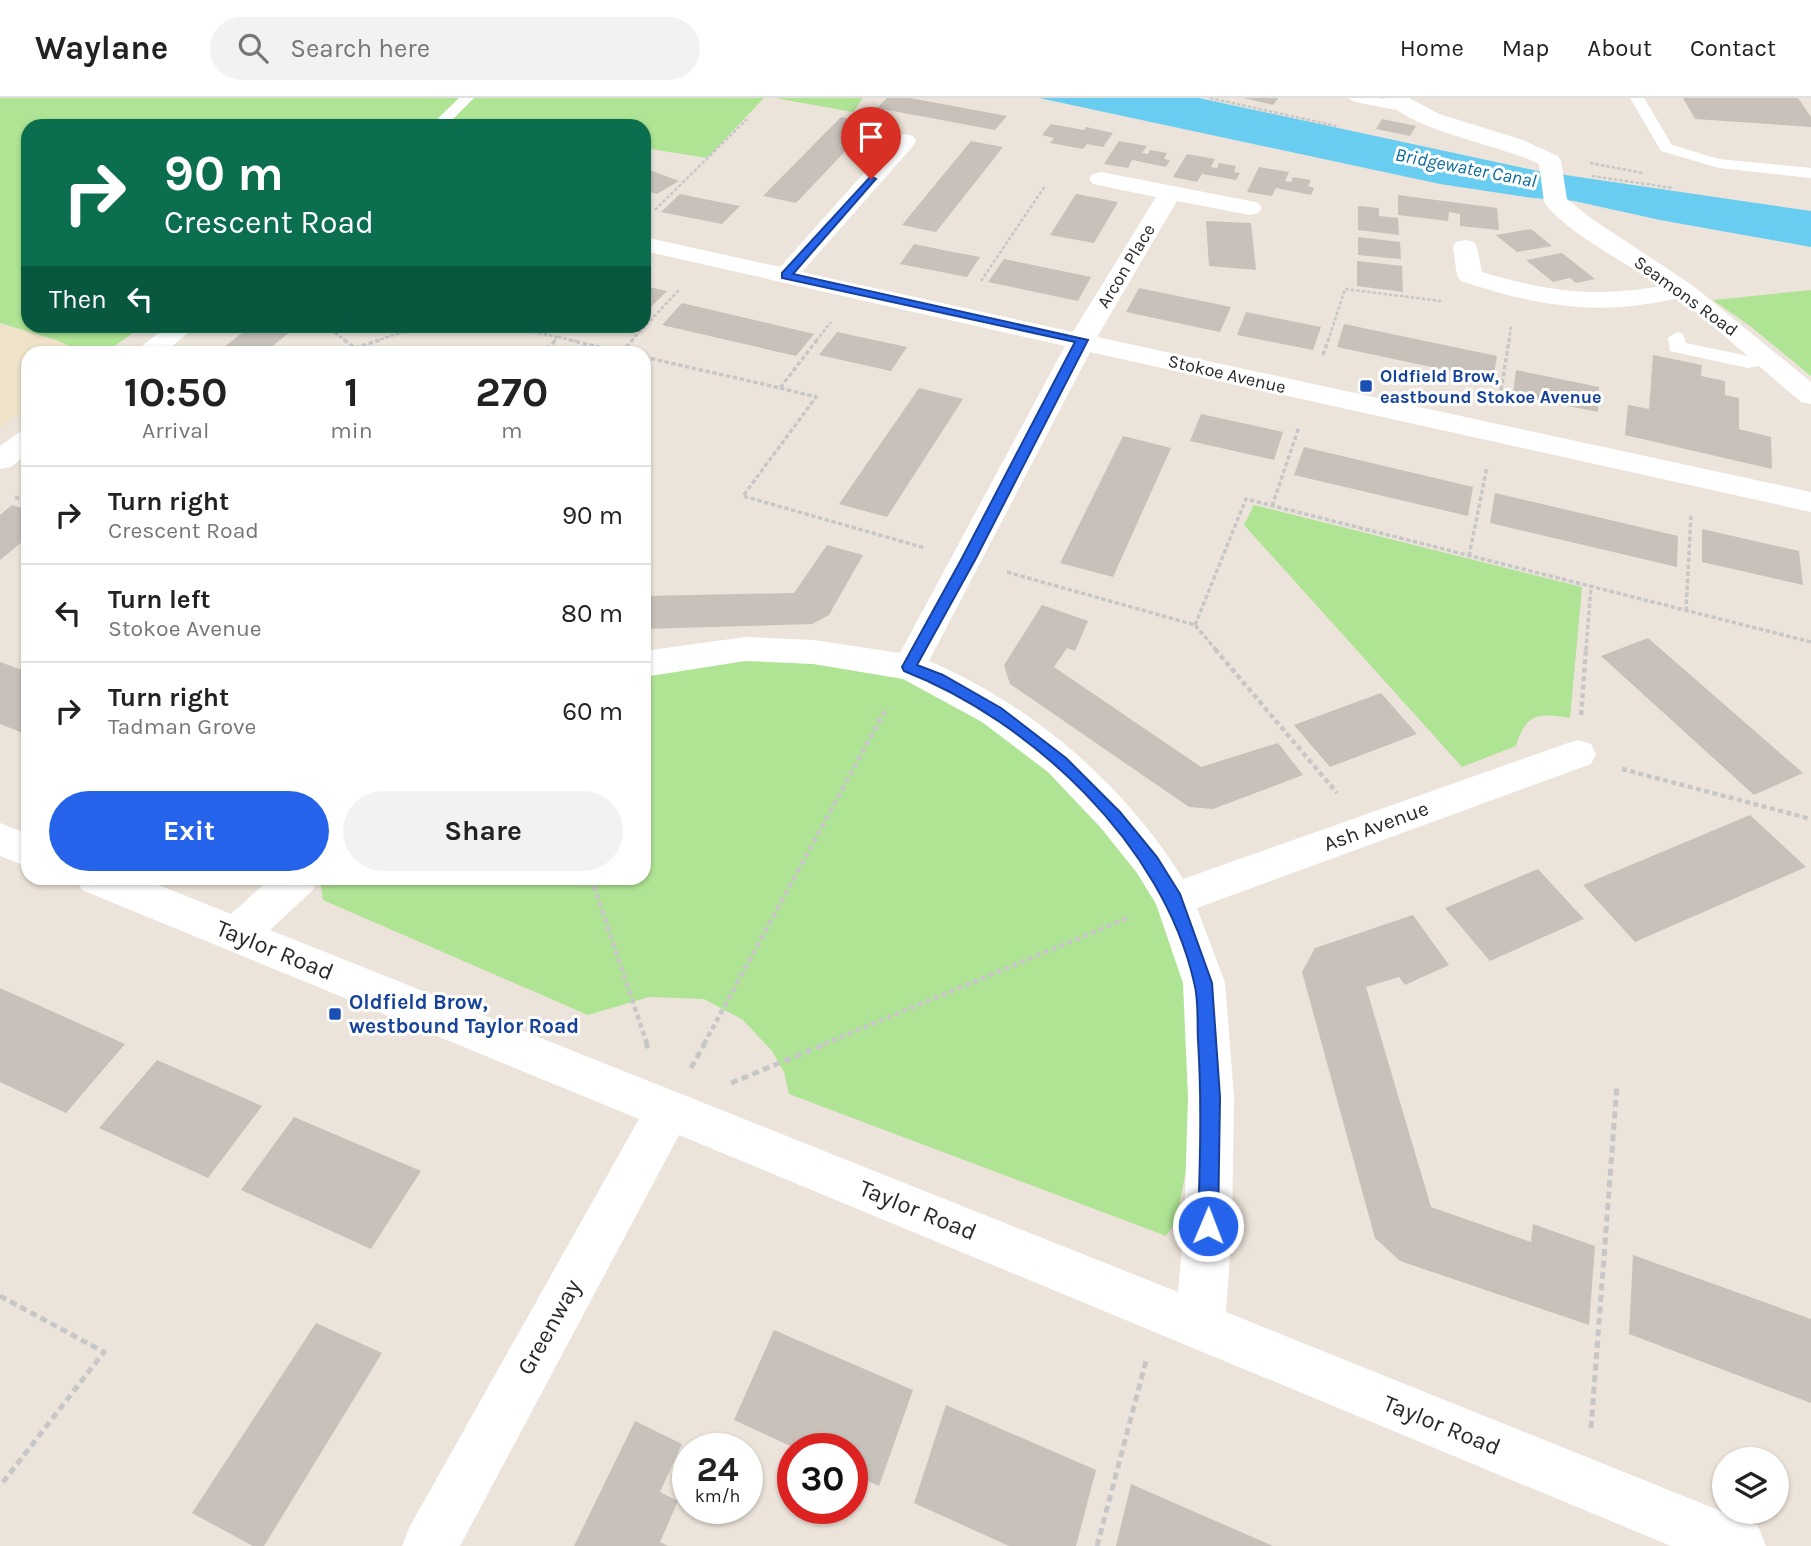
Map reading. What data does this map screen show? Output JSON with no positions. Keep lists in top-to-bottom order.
{
  "streets": {
    "street": [
      "Arcon Place",
      "Seamons Road",
      "Stokoe Avenue",
      "Ash Avenue",
      "Taylor Road",
      "Greenway"
    ]
  },
  "crossings": [
    ["Arcon Place", "Stokoe Avenue"],
    ["Taylor Road", "Greenway"]
  ],
  "water": ["Bridgewater Canal"],
  "places": {
    "transit": ["Oldfield Brow, eastbound Stokoe Avenue", "Oldfield Brow, westbound Taylor Road"]
  },
  "page": {
    "header": "Waylane",
    "search": "Search here",
    "nav": [
      "Home",
      "Map",
      "About",
      "Contact"
    ],
    "turn": ["90 m", "Crescent Road"],
    "then": "Then",
    "eta": [
      "10:50",
      "Arrival",
      "1",
      "min",
      "270",
      "m"
    ],
    "list": [
      {
        "name": "Turn right",
        "note": "Crescent Road",
        "value": "90 m"
      },
      {
        "name": "Turn left",
        "note": "Stokoe Avenue",
        "value": "80 m"
      },
      {
        "name": "Turn right",
        "note": "Tadman Grove",
        "value": "60 m"
      }
    ],
    "buttons": ["Exit", "Share"],
    "speed": "24 km/h",
    "limit": "30"
  }
}
